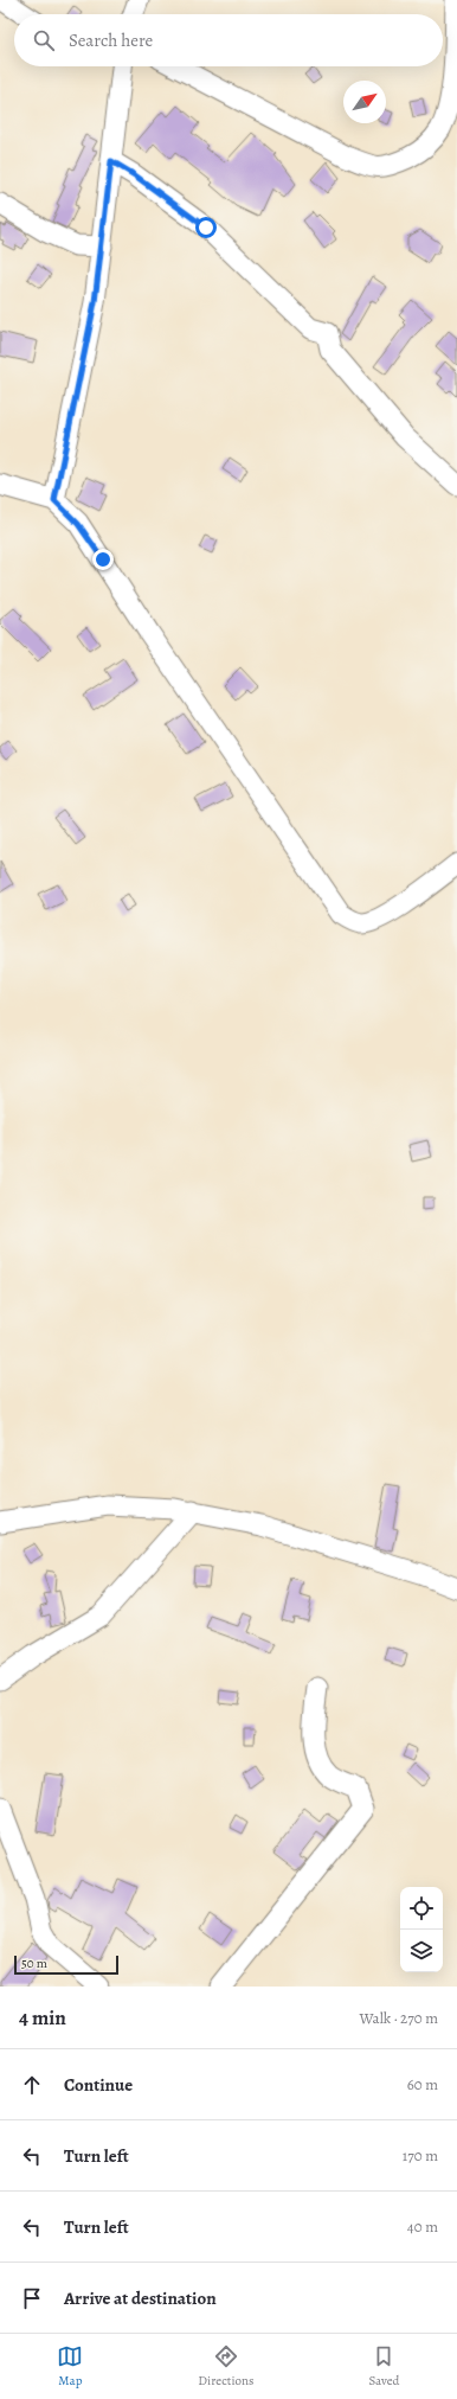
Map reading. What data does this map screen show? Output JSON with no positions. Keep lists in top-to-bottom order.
{
  "scale_bar": "50 m",
  "north": "top right",
  "page": {
    "search": "Search here",
    "scale": "50 m",
    "heading": ["4 min", "Walk · 270 m"],
    "list": [
      ["Continue", "60 m"],
      ["Turn left", "170 m"],
      ["Turn left", "40 m"],
      "Arrive at destination"
    ],
    "nav": ["Map", "Directions", "Saved"]
  }
}
